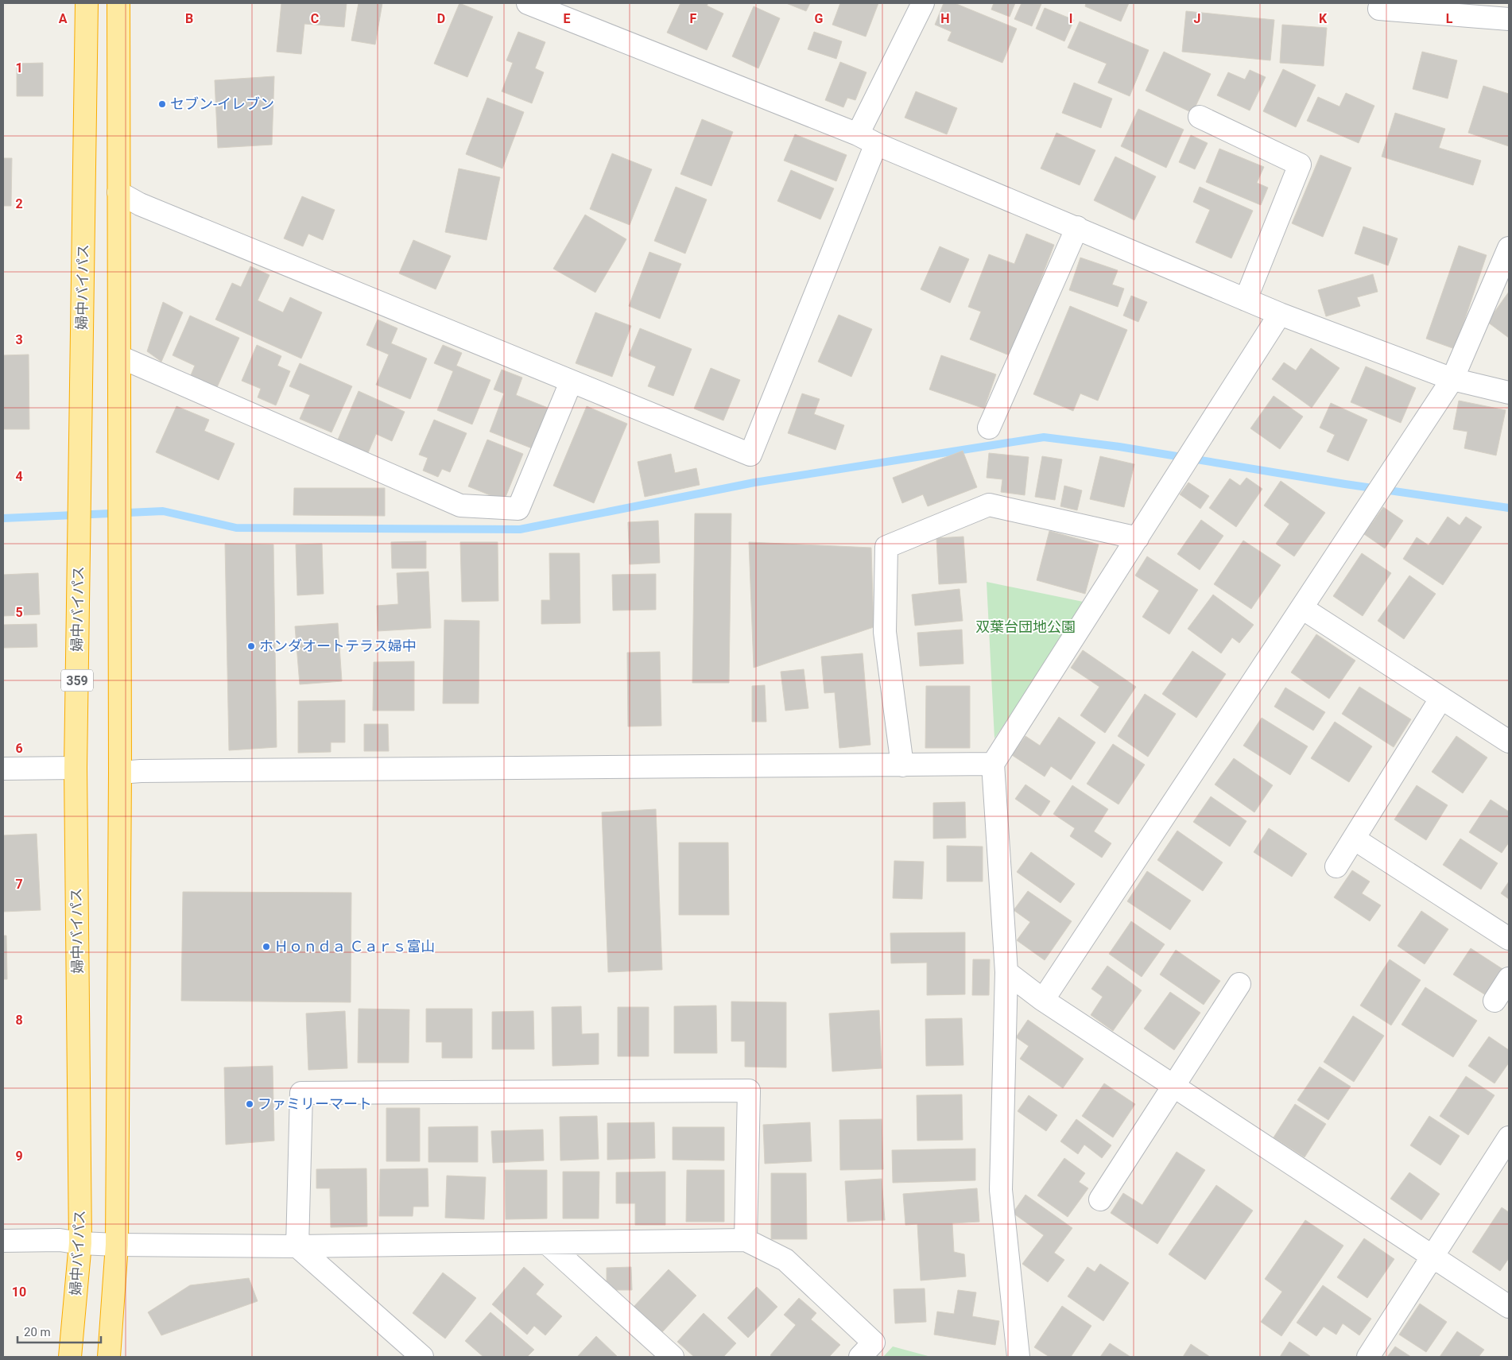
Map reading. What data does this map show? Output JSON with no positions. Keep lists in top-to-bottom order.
{
  "streets": {
    "highway": ["婦中バイパス", "359"]
  },
  "parks": ["双葉台団地公園"],
  "places": [
    "セブン-イレブン",
    "ホンダオートテラス婦中",
    "Ｈｏｎｄａ Ｃａｒｓ富山",
    "ファミリーマート"
  ],
  "scale_bar": "20 m",
  "grid": {
    "columns": [
      "A",
      "B",
      "C",
      "D",
      "E",
      "F",
      "G",
      "H",
      "I",
      "J",
      "K",
      "L"
    ],
    "rows": [
      "1",
      "2",
      "3",
      "4",
      "5",
      "6",
      "7",
      "8",
      "9",
      "10"
    ]
  }
}
